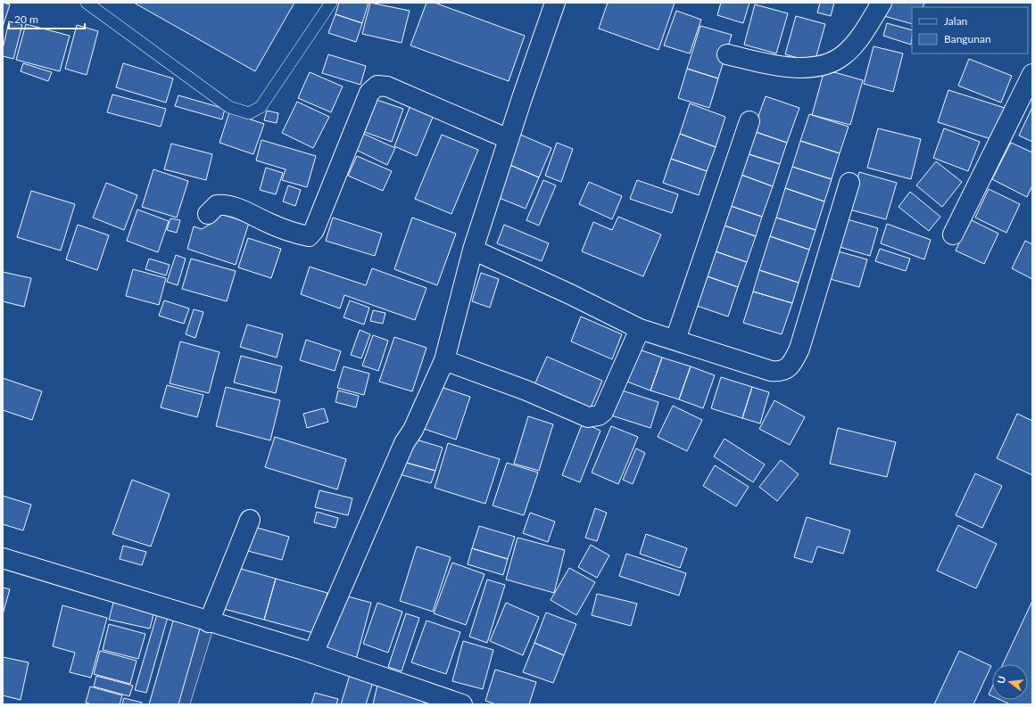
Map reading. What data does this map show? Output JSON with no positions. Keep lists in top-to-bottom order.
{
  "legend": ["Jalan", "Bangunan"],
  "scale_bar": "20 m",
  "north": "left"
}
